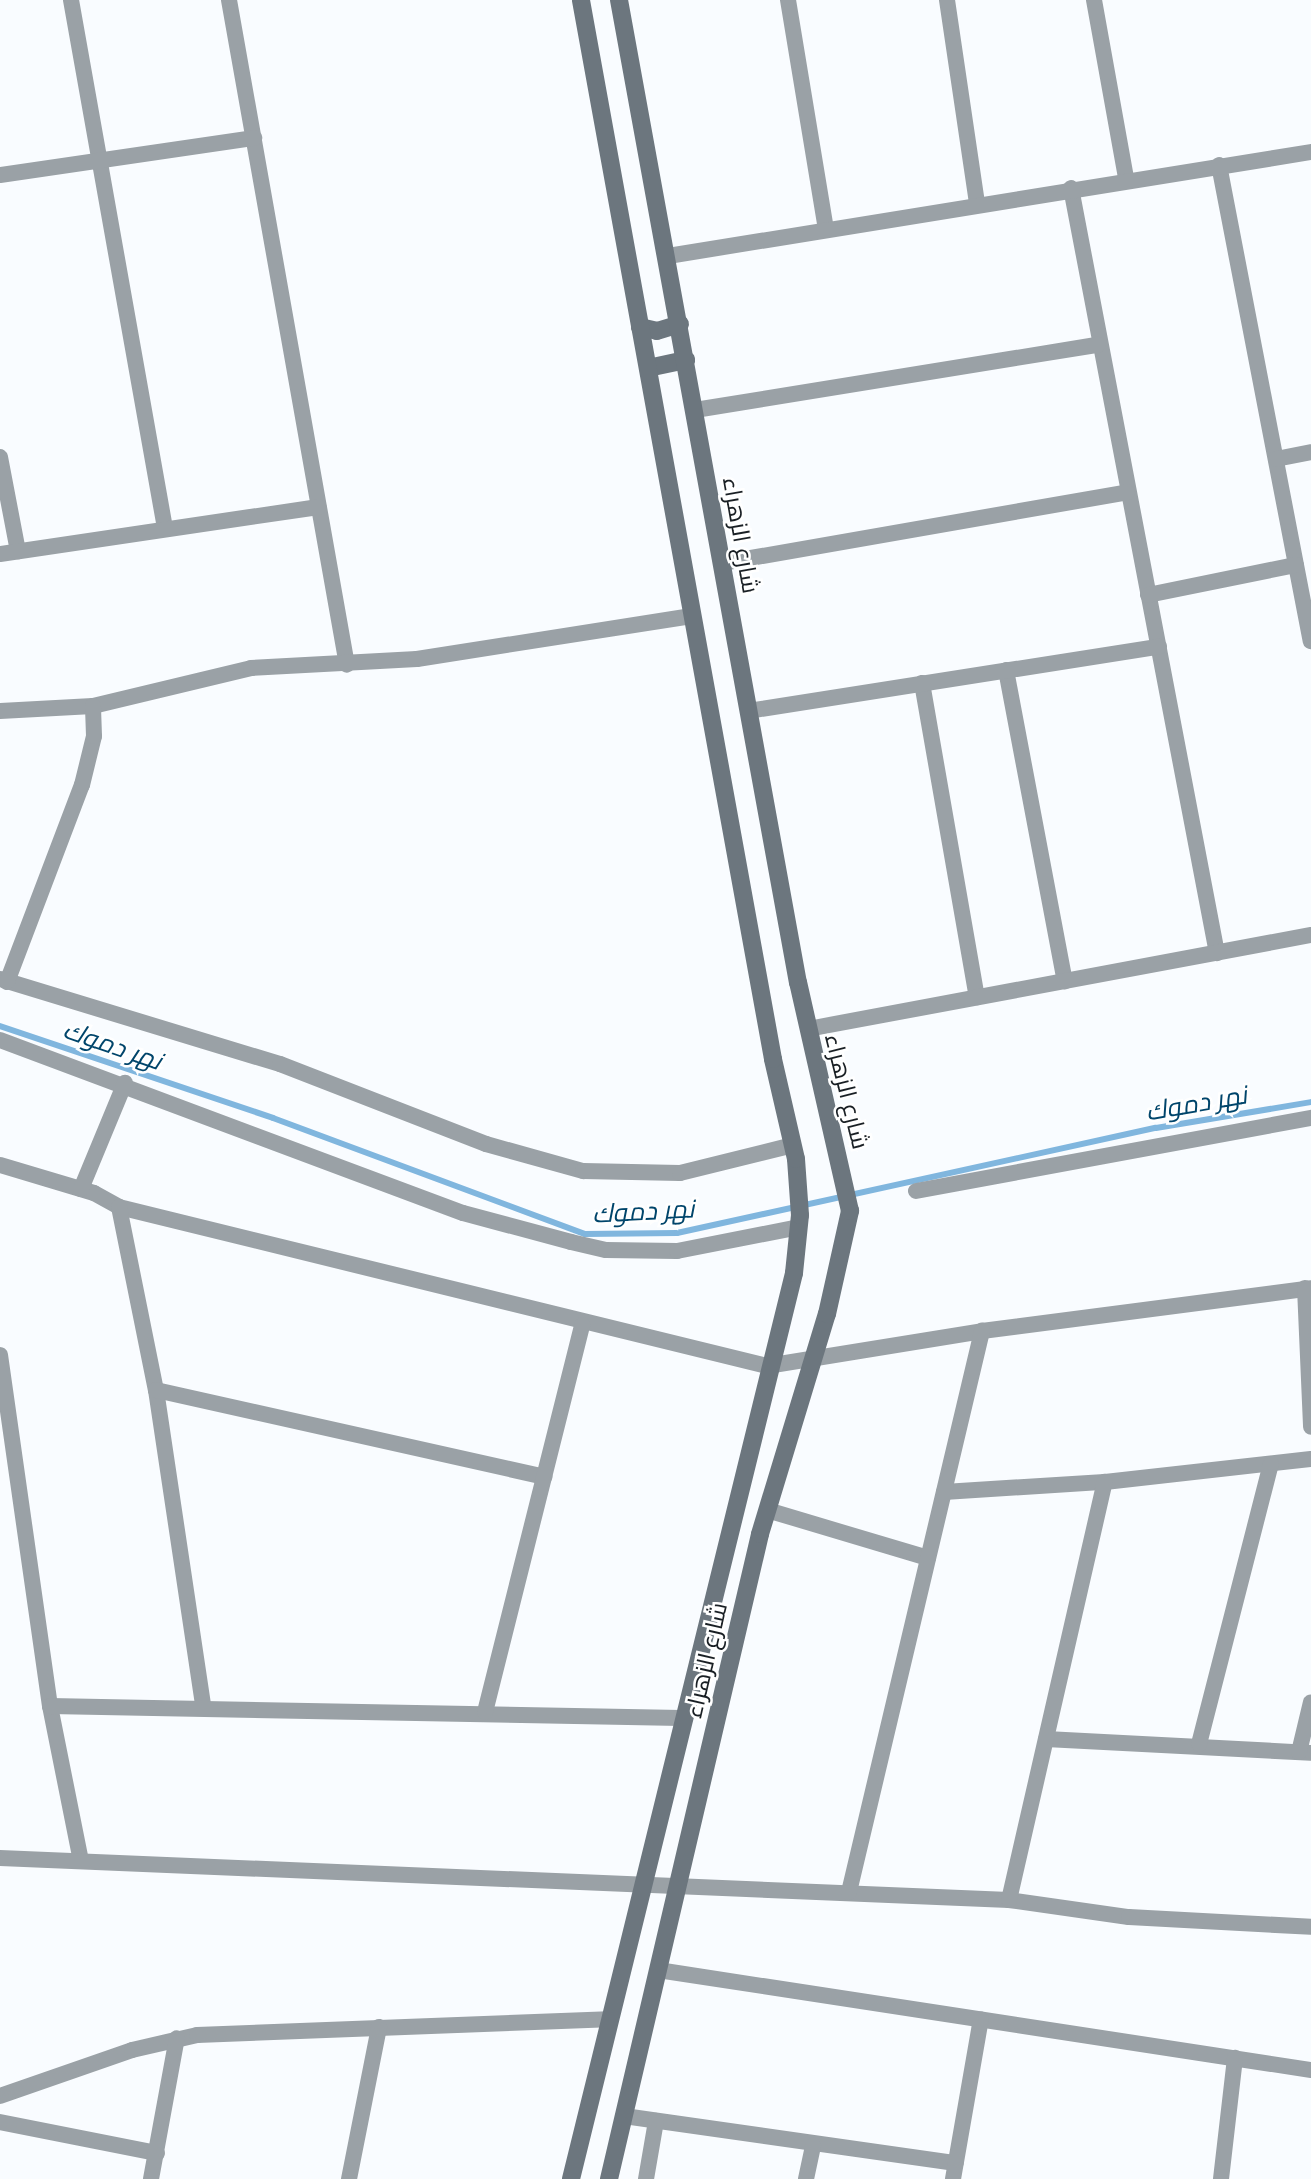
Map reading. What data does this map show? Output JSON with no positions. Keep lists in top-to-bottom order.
{
  "streets": {
    "main road": ["شارع الزهراء"]
  },
  "water": ["نهر دموك"]
}
